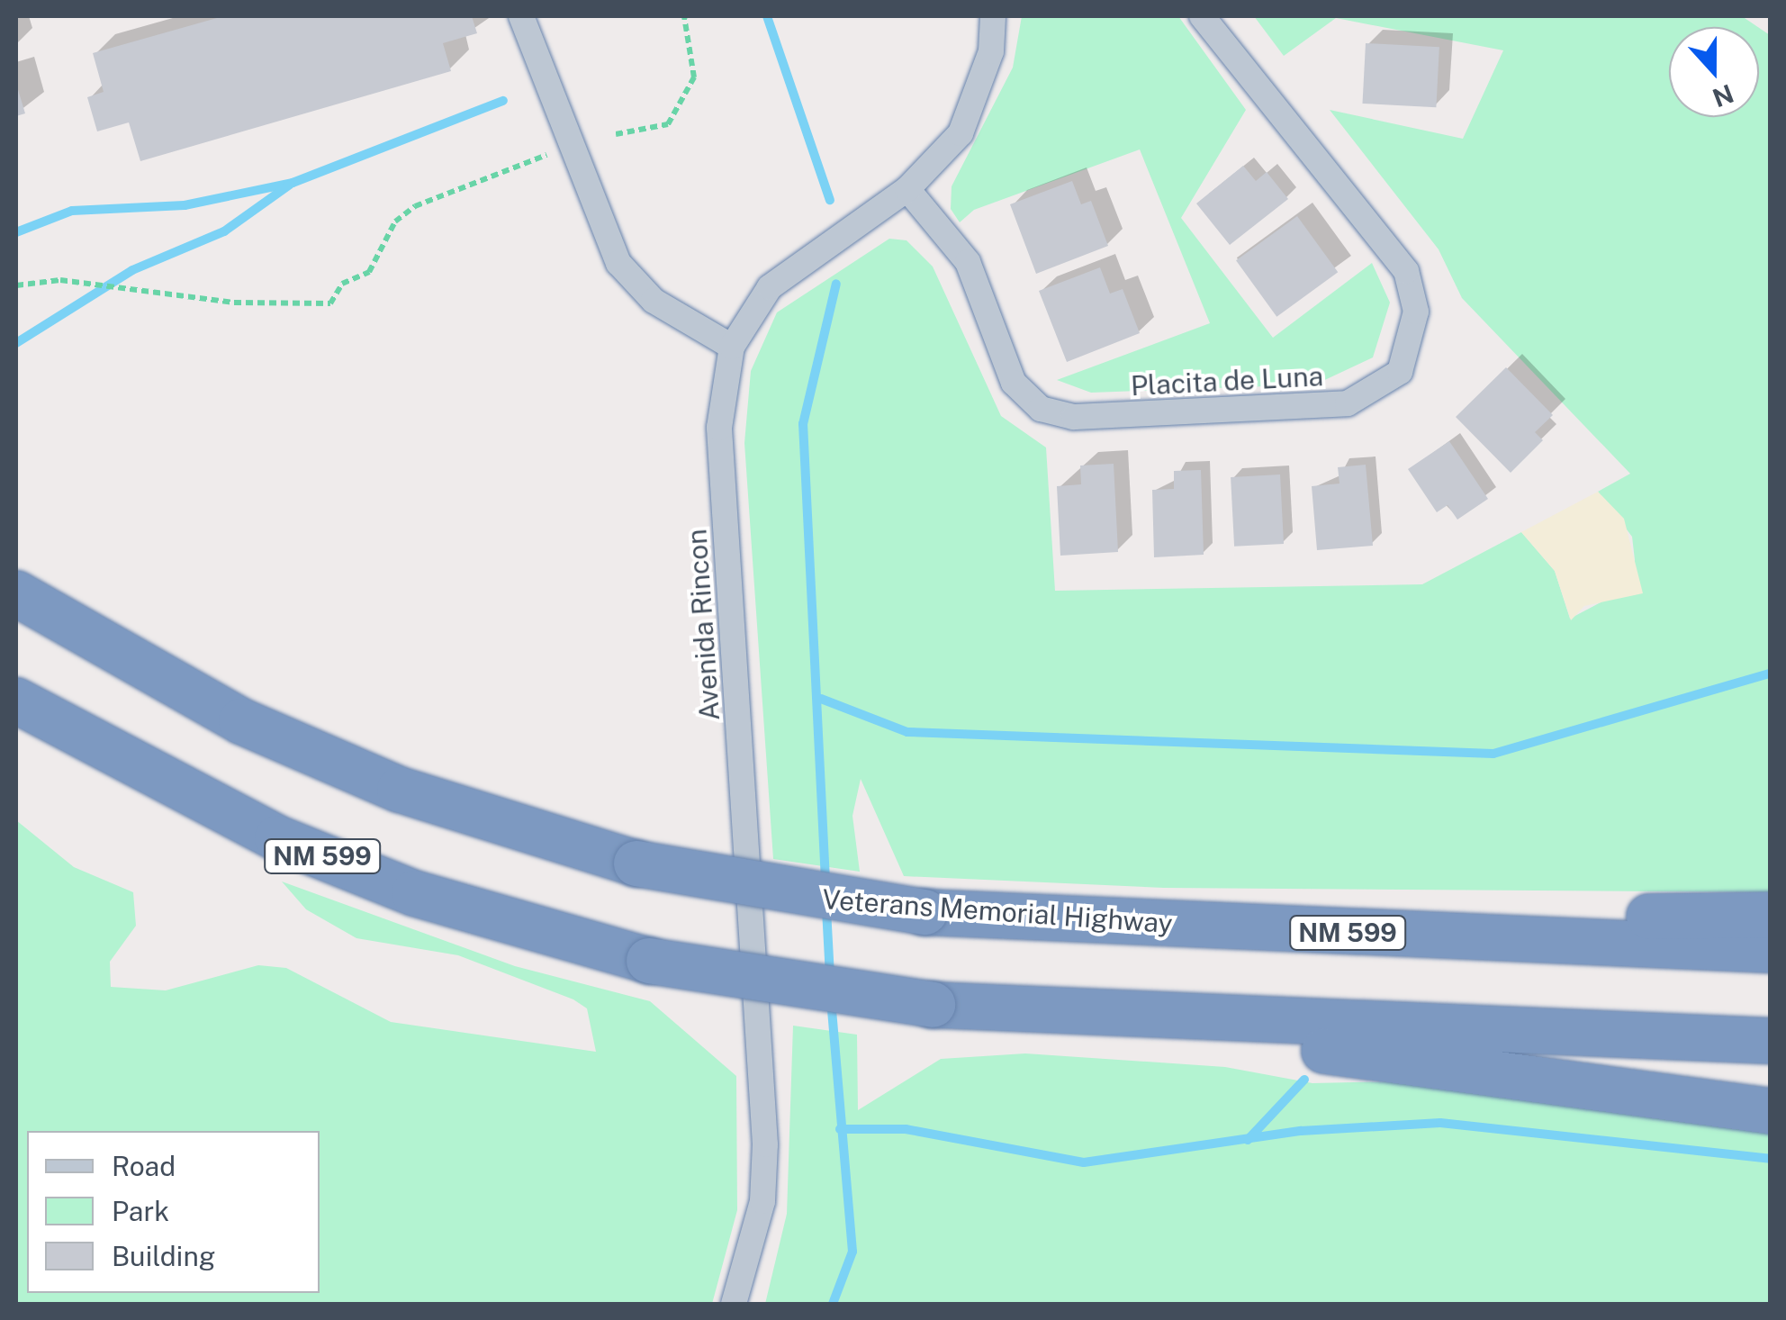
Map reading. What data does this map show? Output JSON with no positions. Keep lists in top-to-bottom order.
{
  "streets": {
    "highway": ["NM 599", "Veterans Memorial Highway"],
    "street": ["Placita de Luna", "Avenida Rincon"]
  },
  "legend": ["Road", "Park", "Building"],
  "north": "bottom"
}
